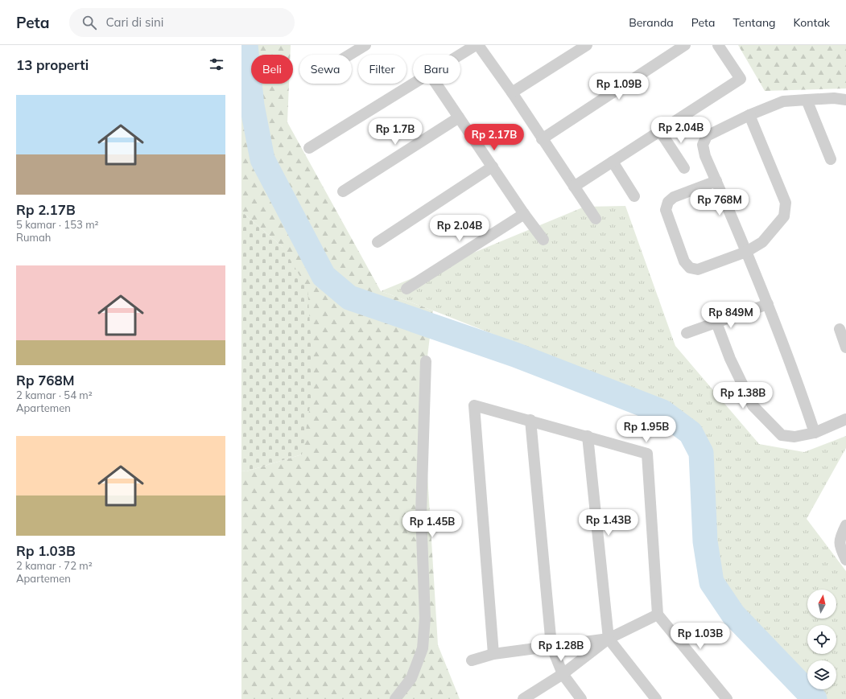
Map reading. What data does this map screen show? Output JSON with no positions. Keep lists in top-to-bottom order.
{
  "north": "top",
  "page": {
    "header": "Peta",
    "search": "Cari di sini",
    "nav": [
      "Beranda",
      "Peta",
      "Tentang",
      "Kontak"
    ],
    "heading": "13 properti",
    "chip": [
      "Beli",
      "Sewa",
      "Filter",
      "Baru"
    ],
    "price": [
      "Rp 1.09B",
      "Rp 2.04B",
      "Rp 1.7B",
      "Rp 2.17B",
      "Rp 768M",
      "Rp 2.04B",
      "Rp 849M",
      "Rp 1.38B",
      "Rp 1.95B",
      "Rp 1.43B",
      "Rp 1.45B",
      "Rp 1.03B",
      "Rp 1.28B"
    ],
    "list": [
      {
        "name": "Rp 2.17B",
        "note": "5 kamar · 153 m² · Rumah"
      },
      {
        "name": "Rp 768M",
        "note": "2 kamar · 54 m² · Apartemen"
      },
      {
        "name": "Rp 1.03B",
        "note": "2 kamar · 72 m² · Apartemen"
      }
    ]
  }
}
